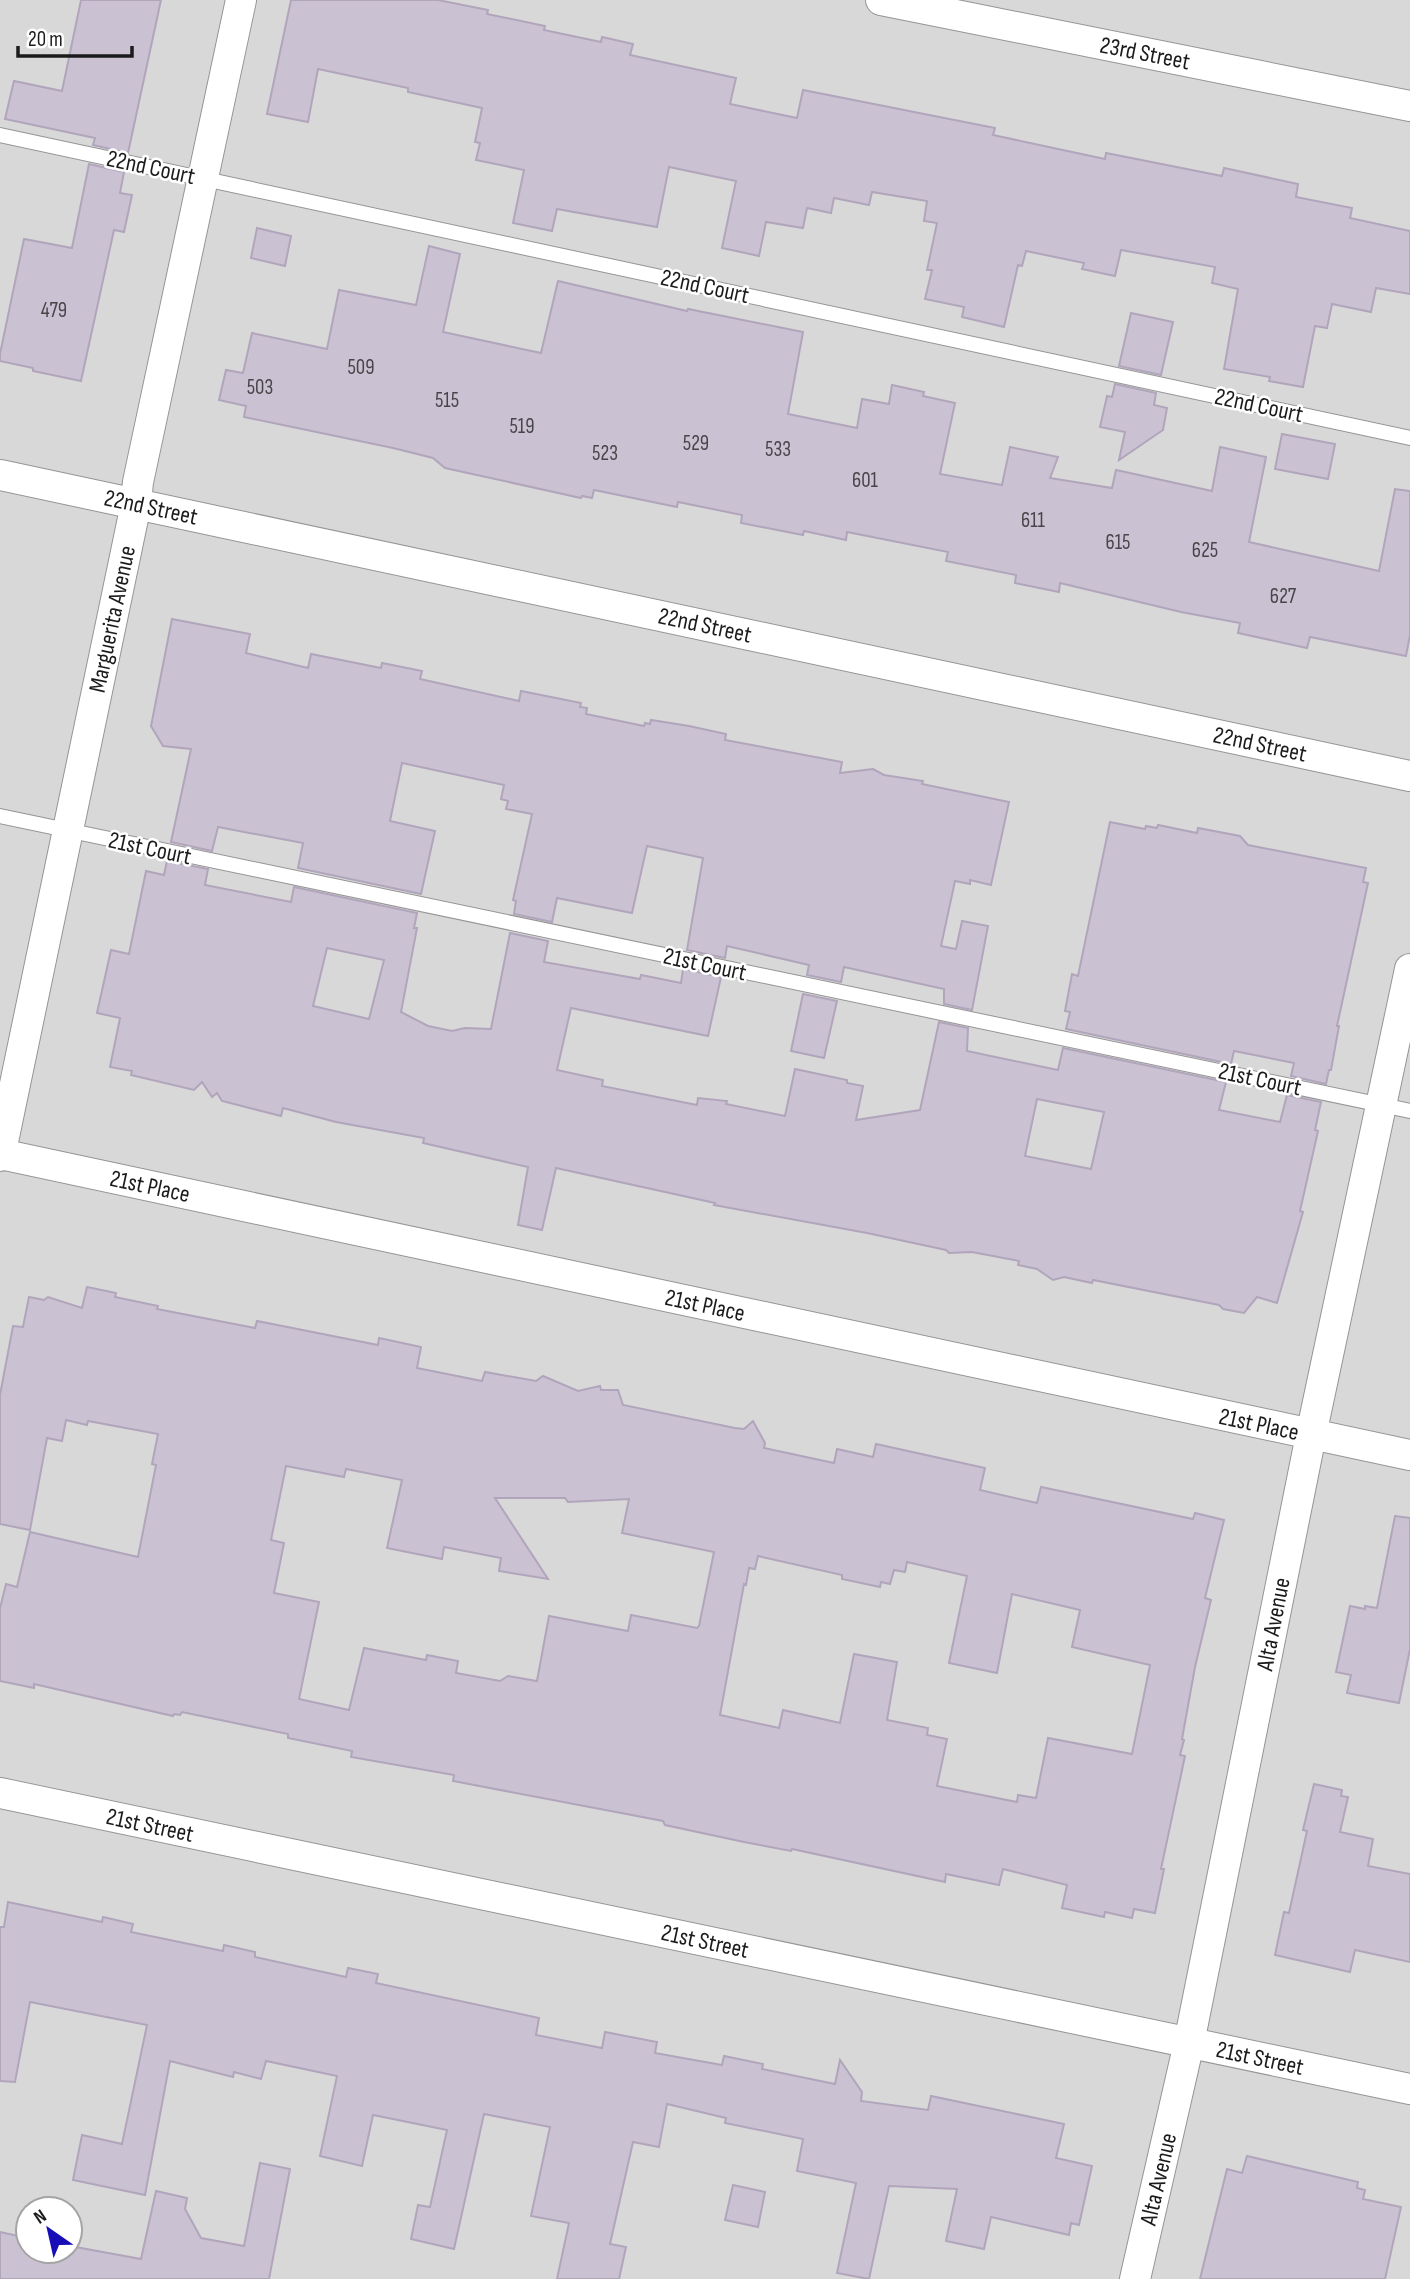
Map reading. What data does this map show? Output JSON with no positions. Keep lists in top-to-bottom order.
{
  "streets": {
    "street": [
      "23rd Street",
      "22nd Street",
      "Marguerita Avenue",
      "21st Place",
      "Alta Avenue",
      "21st Street"
    ],
    "lane": ["22nd Court", "21st Court"]
  },
  "crossings": [
    ["22nd Court", "Marguerita Avenue"],
    ["22nd Street", "Marguerita Avenue"],
    ["Marguerita Avenue", "21st Court"],
    ["Marguerita Avenue", "21st Place"],
    ["21st Court", "Alta Avenue"],
    ["21st Place", "Alta Avenue"],
    ["Alta Avenue", "21st Street"]
  ],
  "house_numbers": [
    "479",
    "509",
    "503",
    "515",
    "519",
    "529",
    "533",
    "523",
    "601",
    "611",
    "615",
    "625",
    "627"
  ],
  "scale_bar": "20 m",
  "north": "top left"
}
